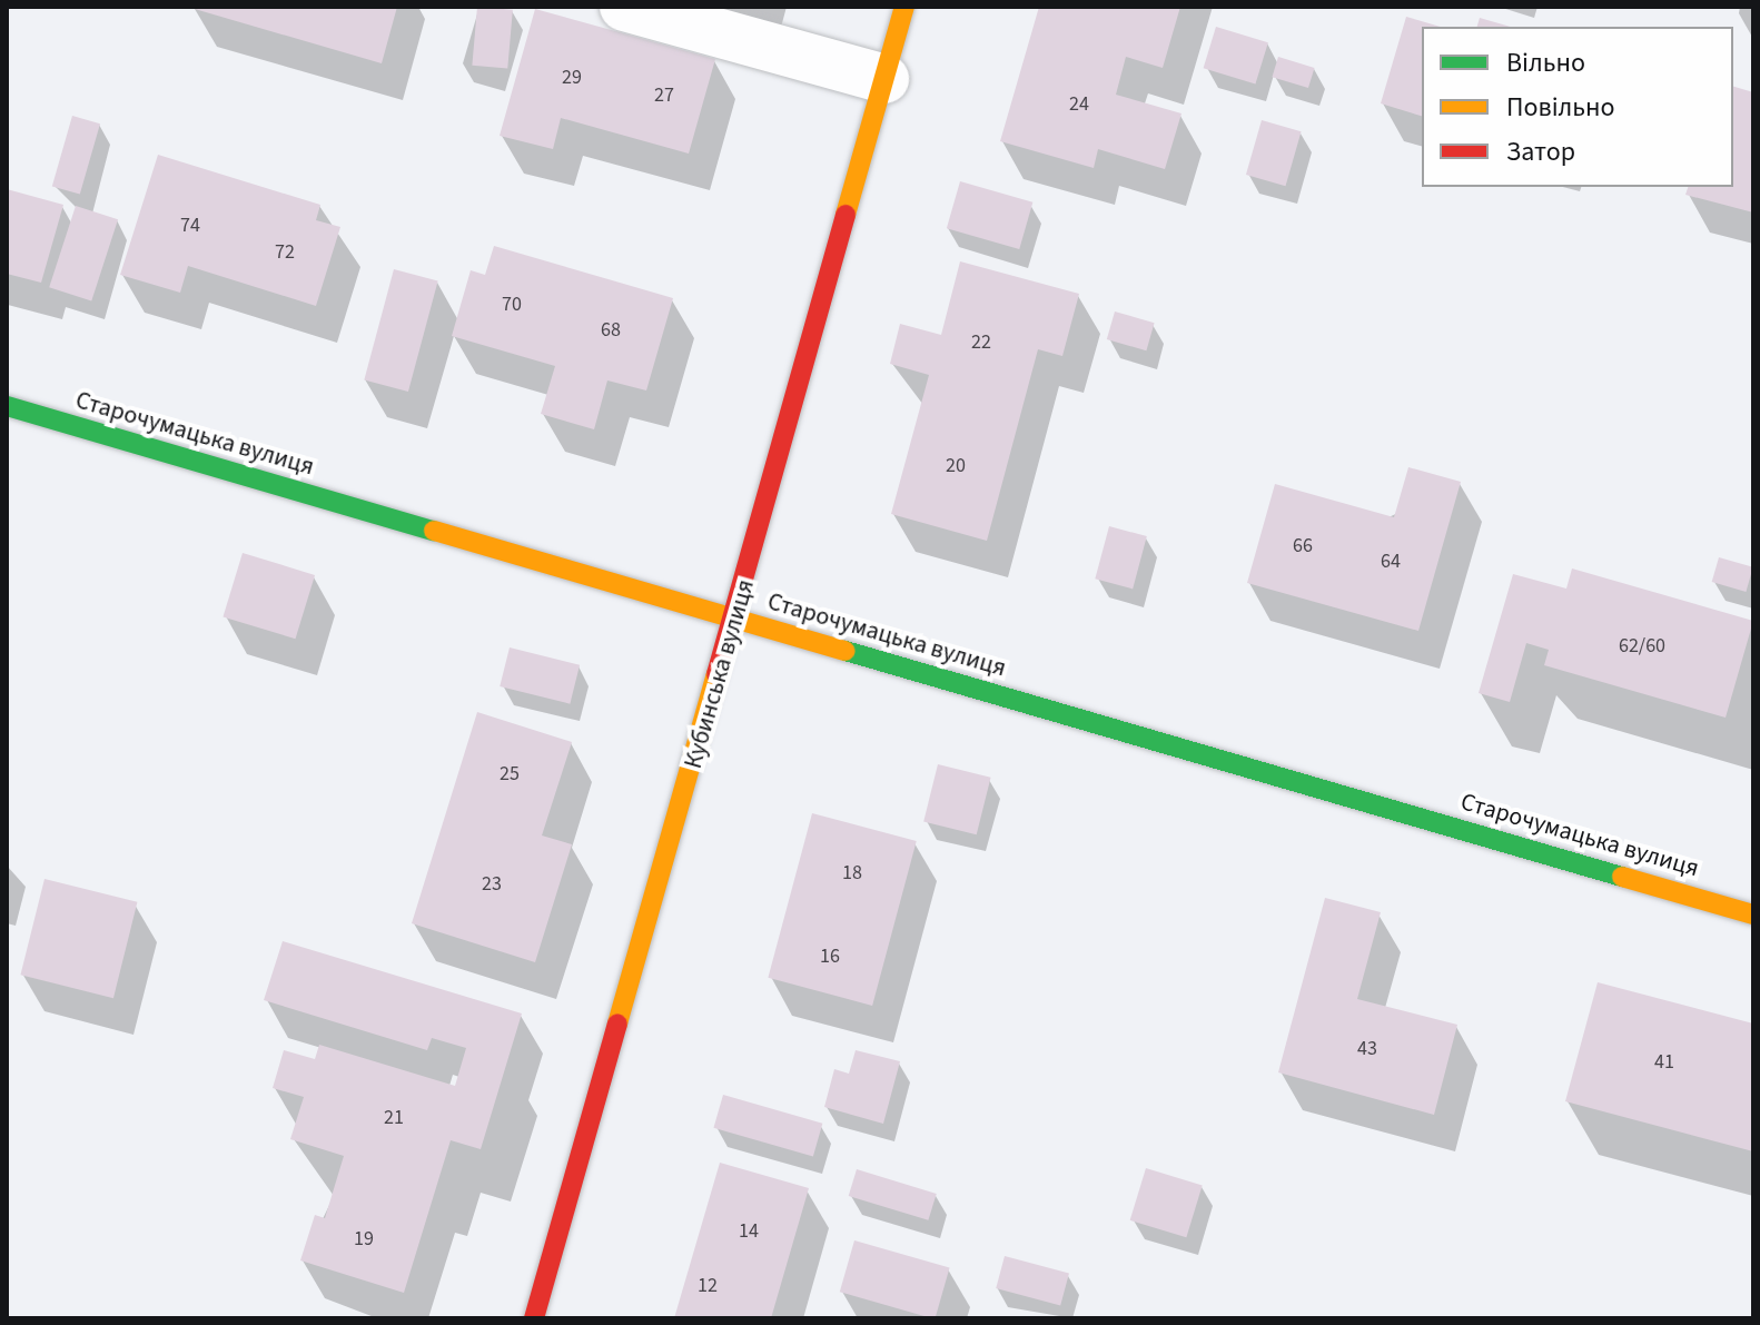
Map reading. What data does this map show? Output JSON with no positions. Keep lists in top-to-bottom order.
{
  "streets": {
    "street": ["Старочумацька вулиця", "Кубинська вулиця"]
  },
  "crossings": [
    ["Старочумацька вулиця", "Кубинська вулиця"]
  ],
  "house_numbers": [
    "29",
    "27",
    "24",
    "74",
    "72",
    "70",
    "68",
    "22",
    "20",
    "66",
    "64",
    "62/60",
    "25",
    "18",
    "23",
    "16",
    "43",
    "41",
    "21",
    "14",
    "19",
    "12"
  ],
  "legend": ["Вільно", "Повільно", "Затор"]
}
